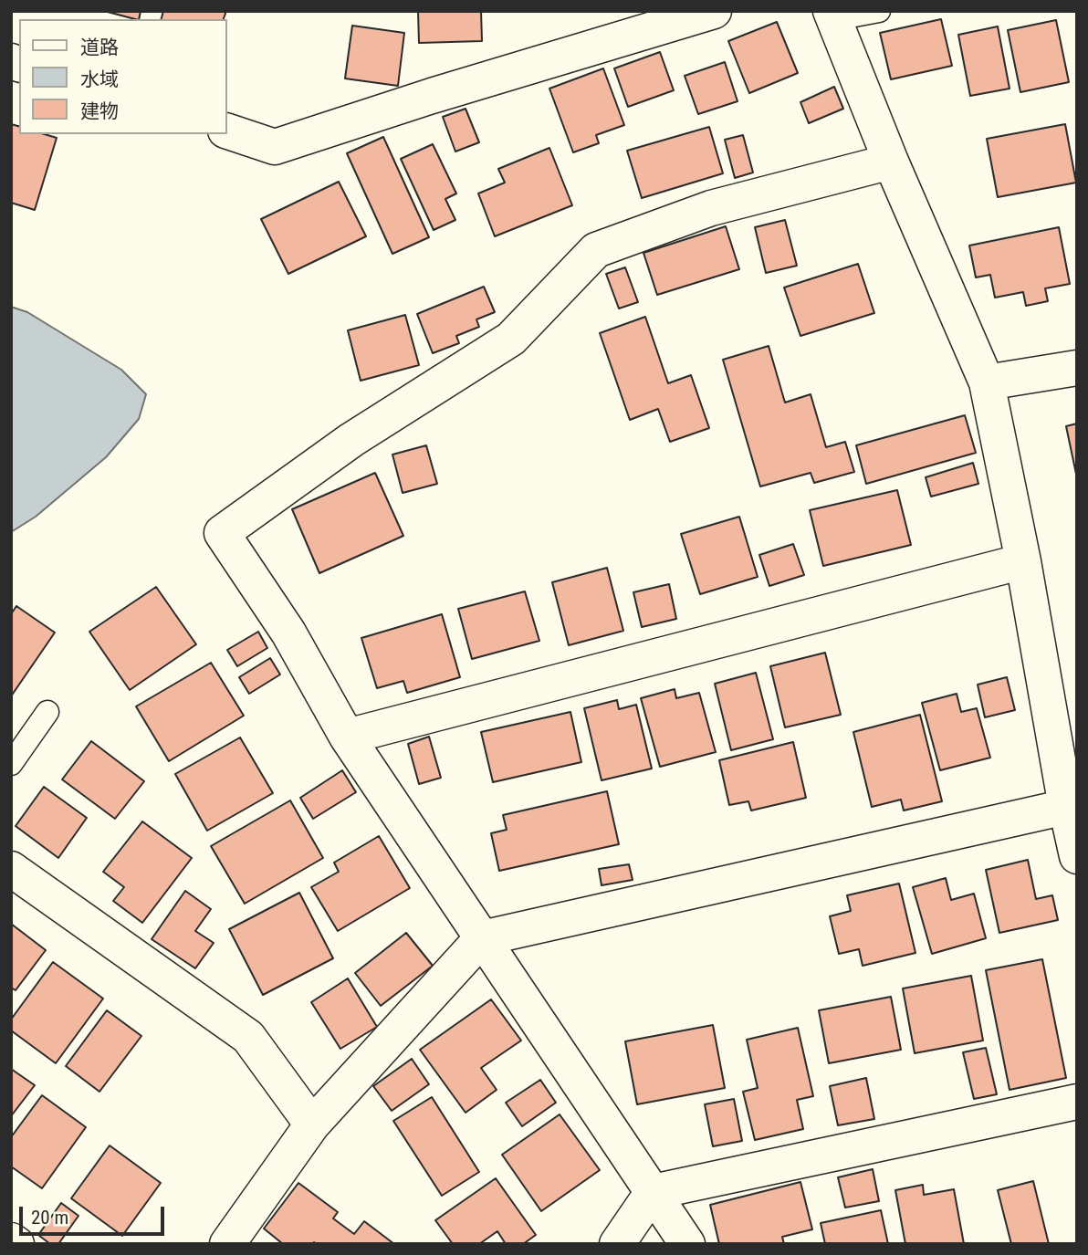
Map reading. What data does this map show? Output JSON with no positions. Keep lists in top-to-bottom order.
{
  "legend": ["道路", "水域", "建物"],
  "scale_bar": "20 m"
}
